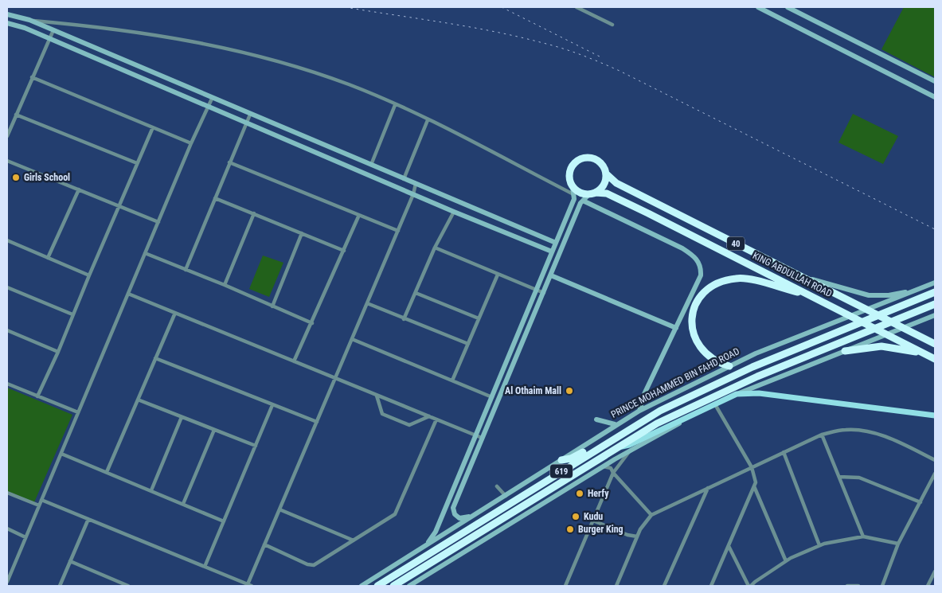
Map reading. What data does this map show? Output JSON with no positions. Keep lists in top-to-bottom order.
{
  "streets": {
    "highway": [
      "40",
      "KING ABDULLAH ROAD",
      "PRINCE MOHAMMED BIN FAHD ROAD",
      "619"
    ]
  },
  "crossings": [
    ["KING ABDULLAH ROAD", "PRINCE MOHAMMED BIN FAHD ROAD"]
  ],
  "places": [
    "Girls School",
    "Al Othaim Mall",
    "Herfy",
    "Kudu",
    "Burger King"
  ]
}
